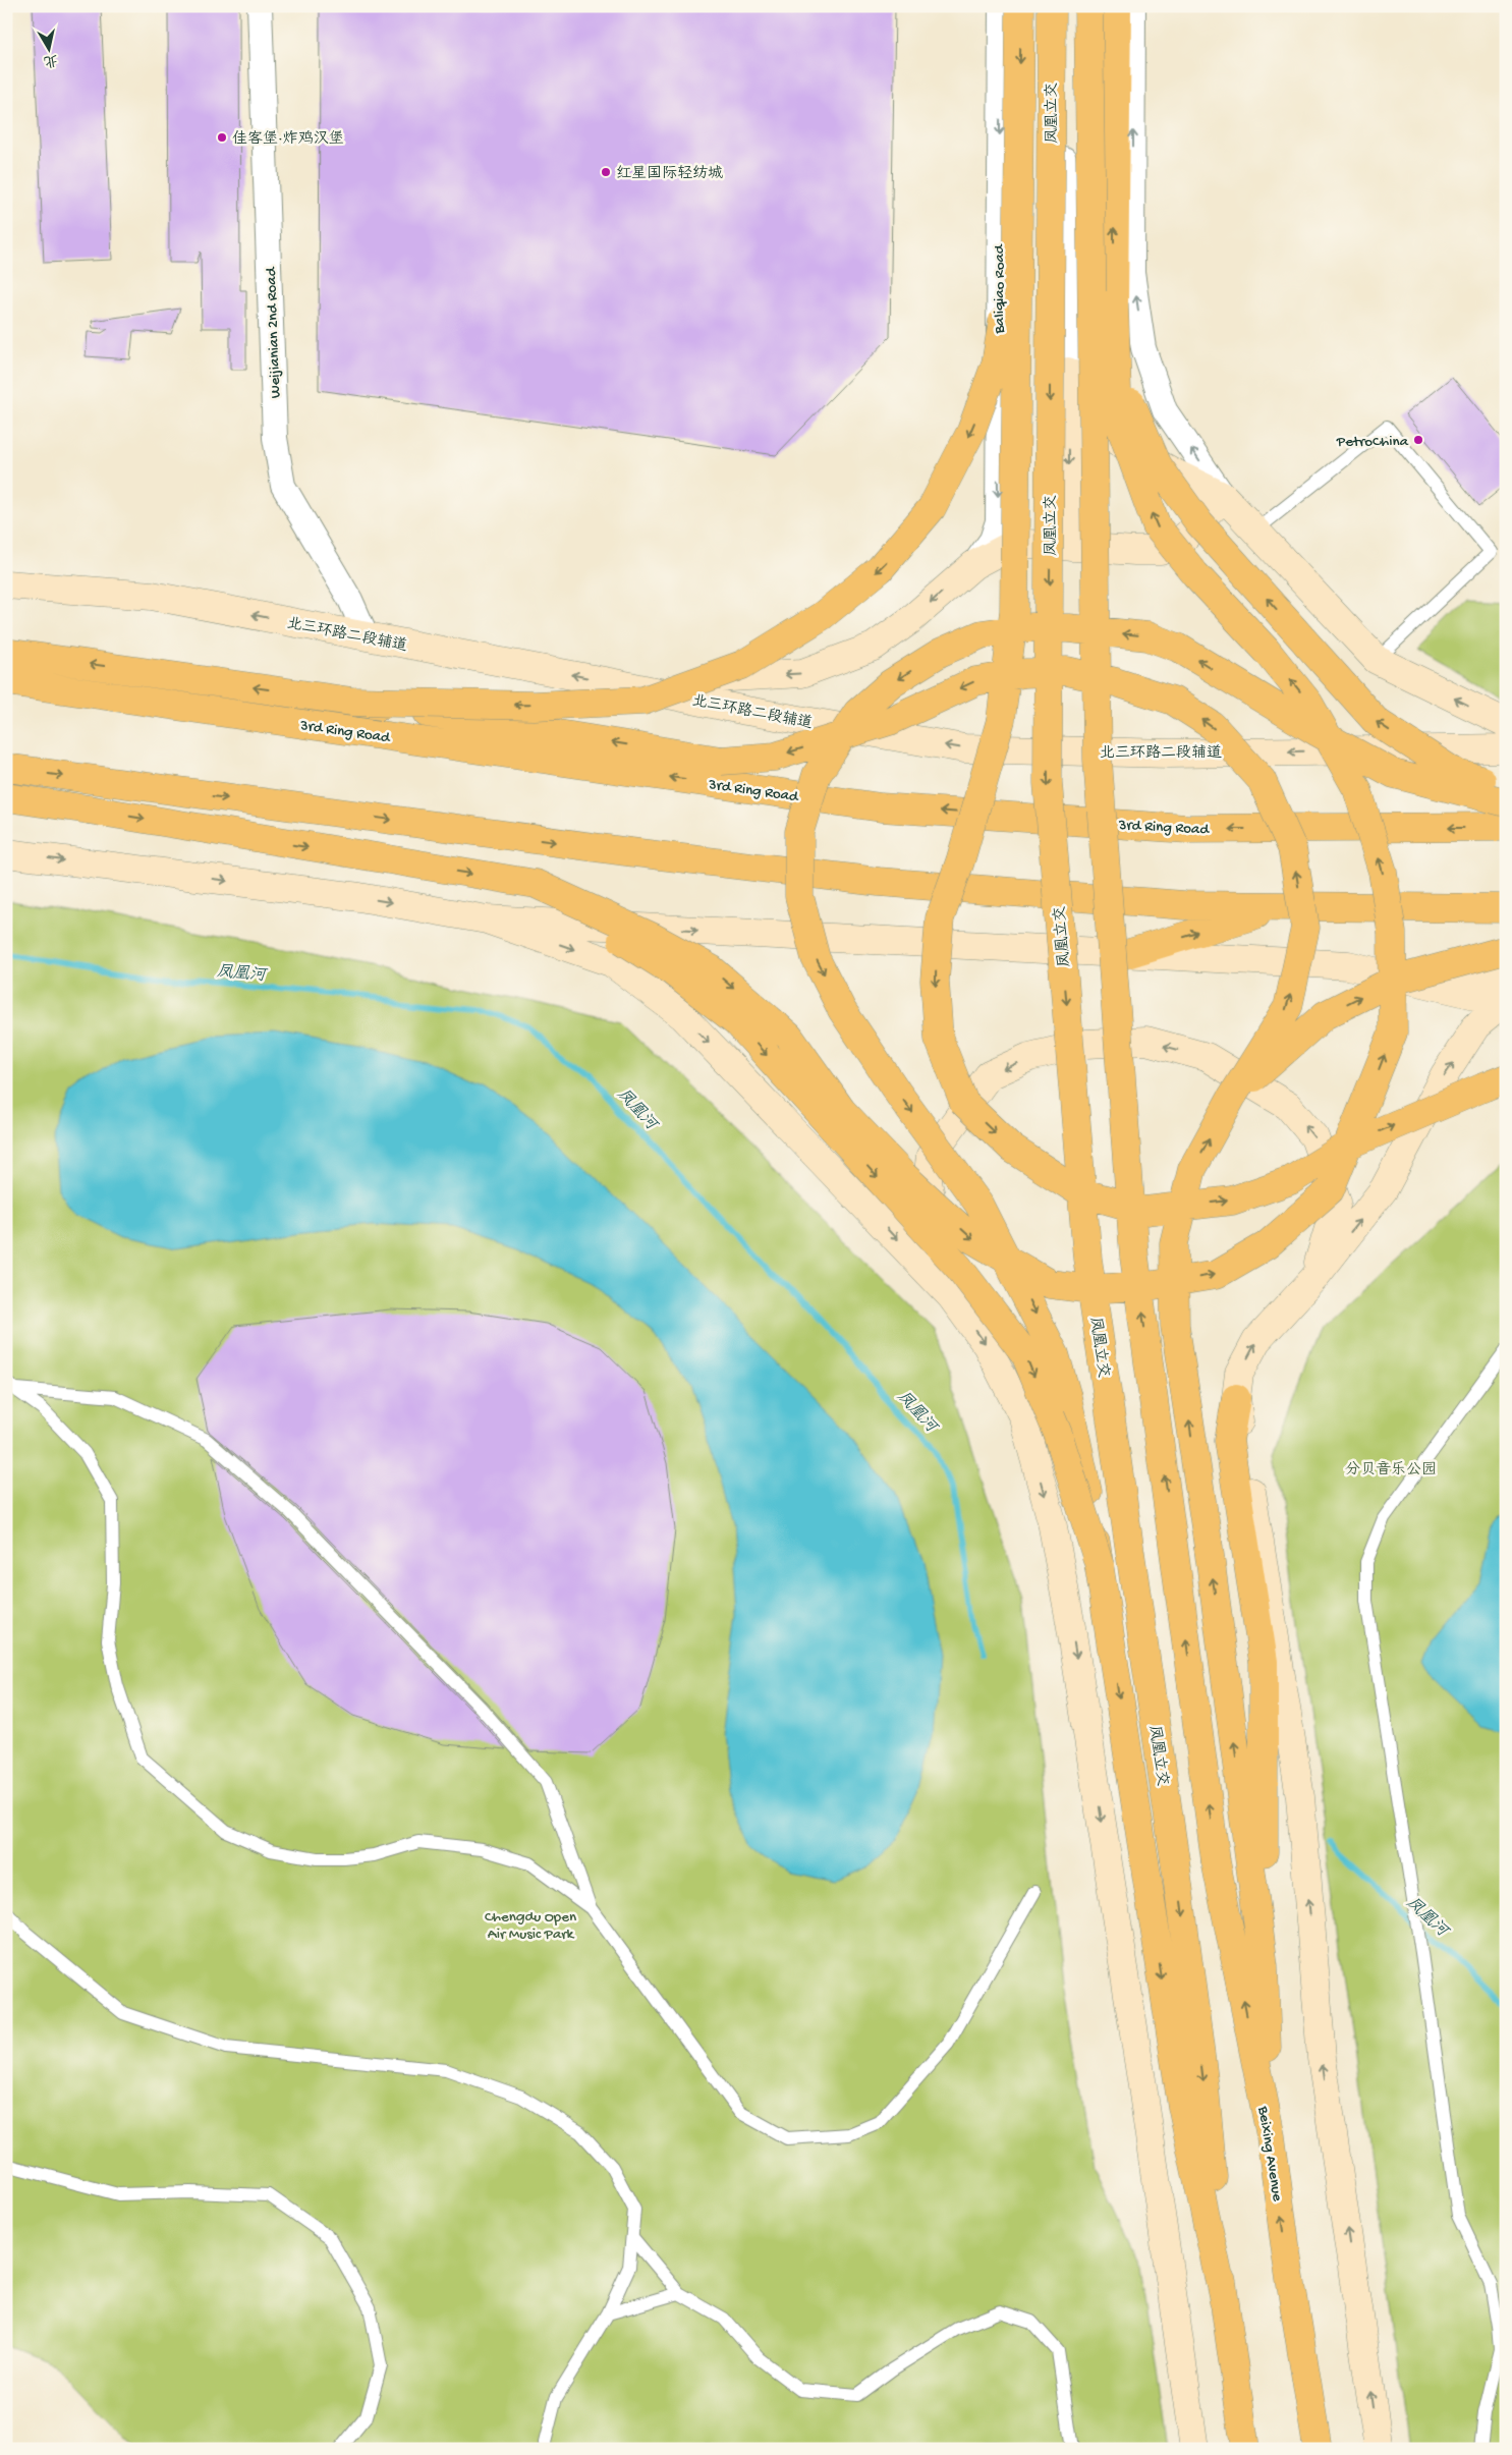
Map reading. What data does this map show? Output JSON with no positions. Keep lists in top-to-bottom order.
{
  "streets": {
    "highway": ["凤凰立交", "3rd Ring Road", "Beixing Avenue"],
    "main road": ["北三环路二段辅道"],
    "street": ["Baliqiao Road", "Weijianian 2nd Road"]
  },
  "crossings": [
    ["Weijianian 2nd Road", "北三环路二段辅道"]
  ],
  "water": ["凤凰河"],
  "parks": ["分贝音乐公园", "Chengdu Open Air Music Park"],
  "places": ["佳客堡·炸鸡汉堡", "红星国际轻纺城", "PetroChina"],
  "north": "bottom"
}
